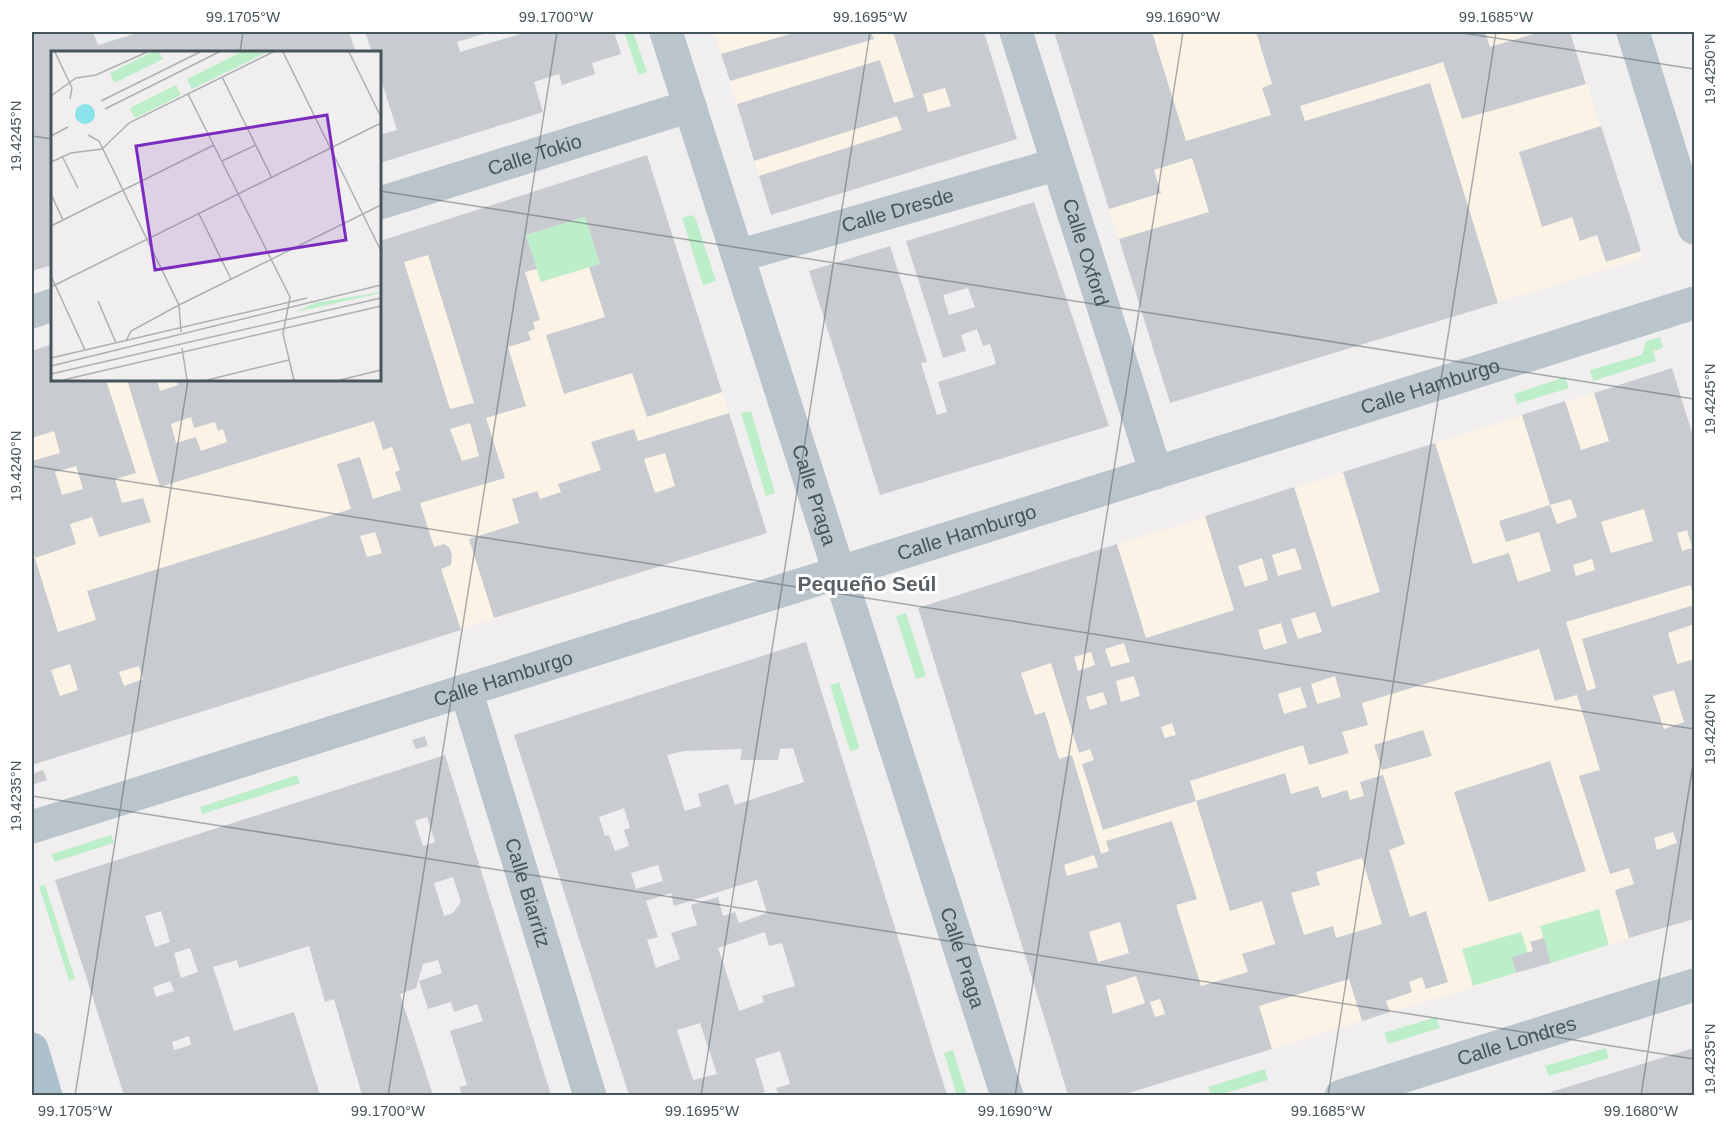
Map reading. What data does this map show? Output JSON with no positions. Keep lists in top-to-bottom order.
{
  "streets": {
    "street": [
      "Calle Tokio",
      "Calle Dresde",
      "Calle Oxford",
      "Calle Hamburgo",
      "Calle Praga",
      "Calle Biarritz",
      "Calle Londres"
    ]
  },
  "crossings": [
    ["Calle Tokio", "Calle Praga"],
    ["Calle Dresde", "Calle Oxford"],
    ["Calle Dresde", "Calle Praga"],
    ["Calle Oxford", "Calle Hamburgo"],
    ["Calle Hamburgo", "Calle Praga"],
    ["Calle Hamburgo", "Calle Biarritz"]
  ],
  "districts": ["Pequeño Seúl"],
  "coordinates": [
    "99.1705°W",
    "99.1700°W",
    "99.1695°W",
    "99.1690°W",
    "99.1685°W",
    "19.4250°N",
    "19.4245°N",
    "19.4240°N",
    "19.4235°N",
    "99.1680°W"
  ]
}
